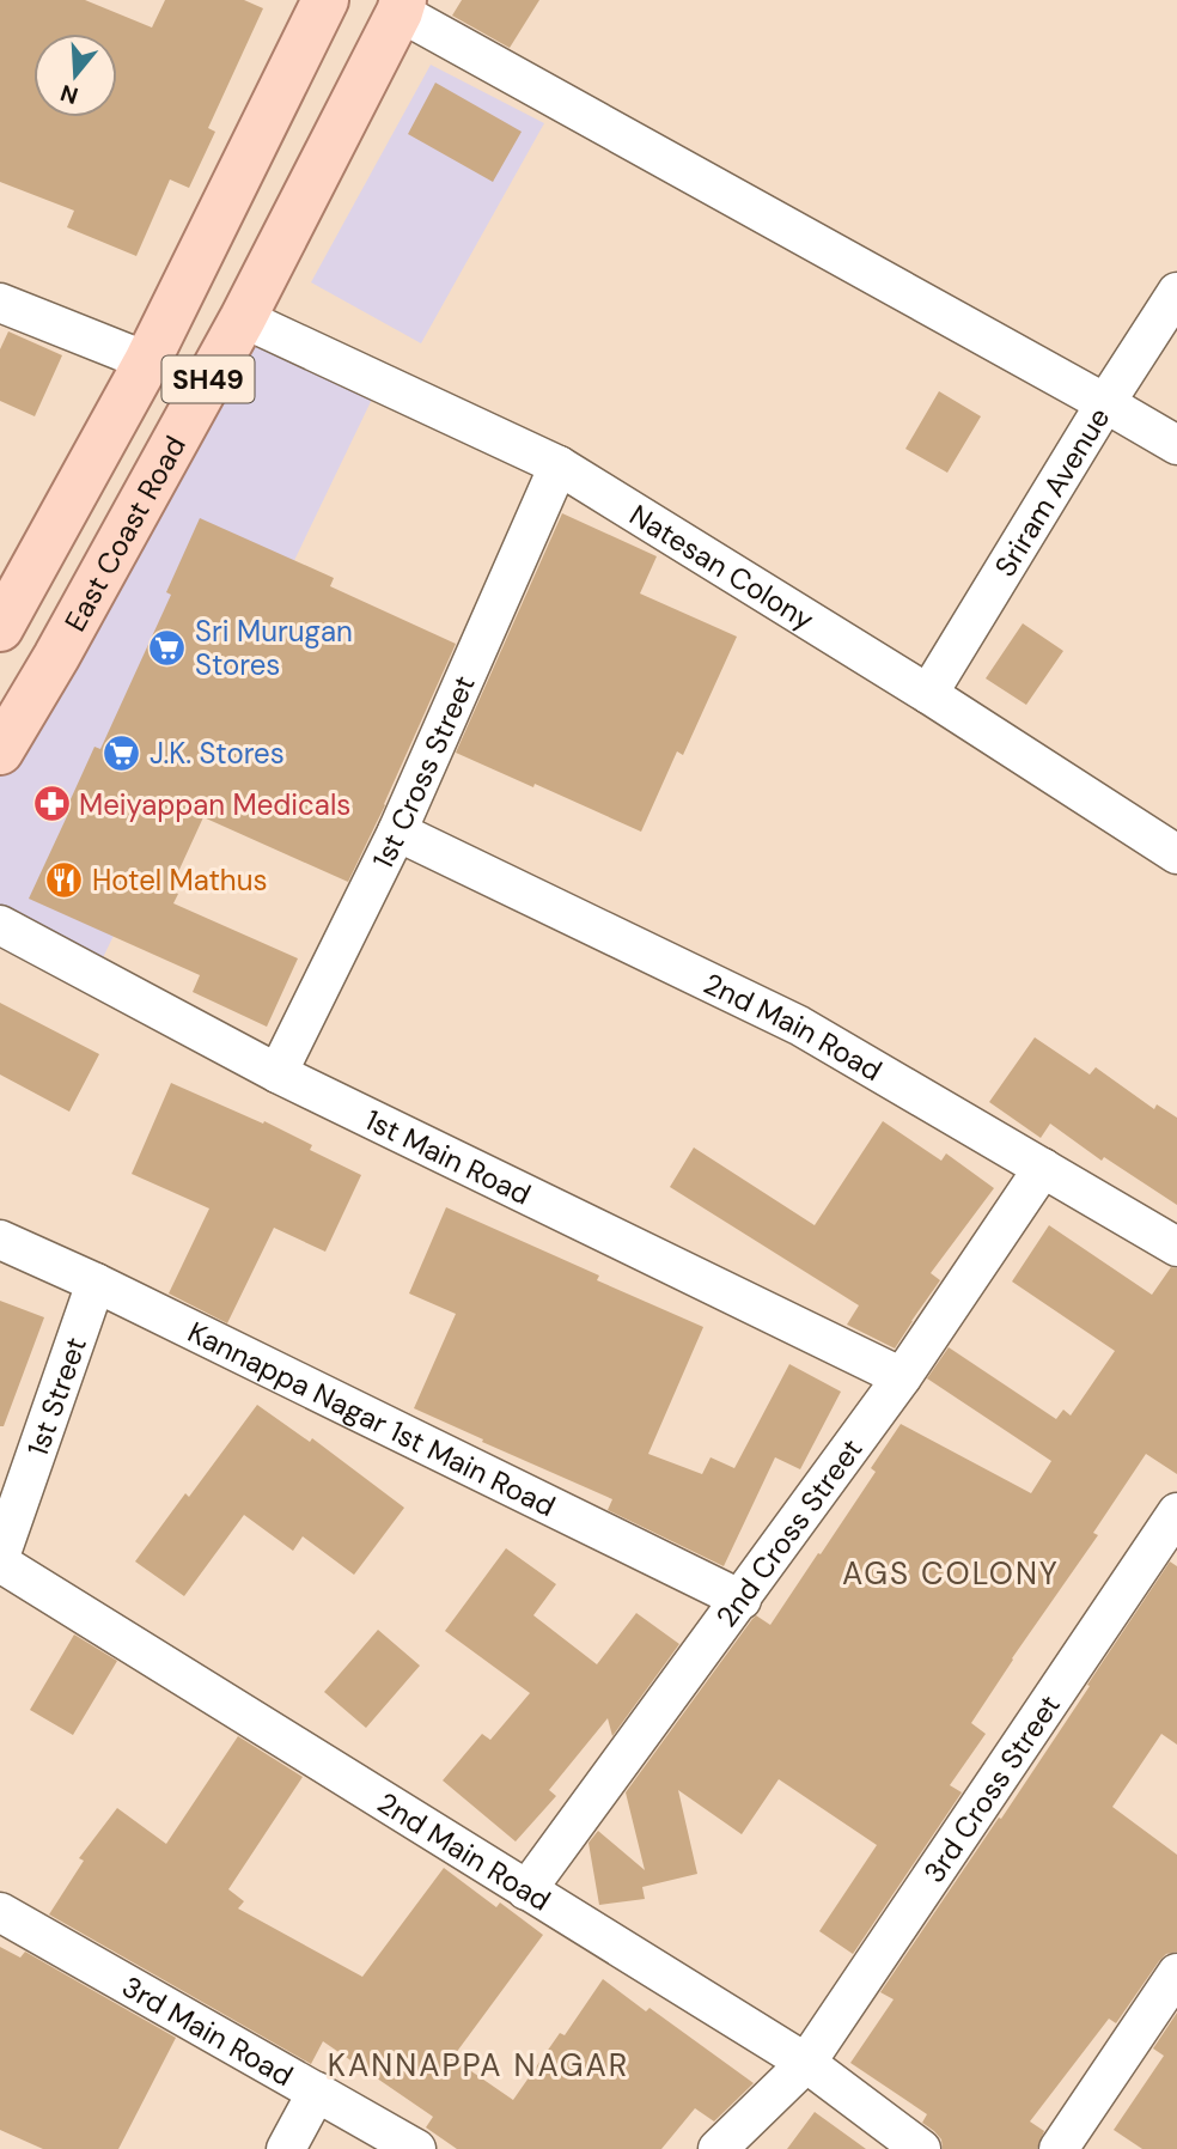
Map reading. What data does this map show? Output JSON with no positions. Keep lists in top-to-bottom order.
{
  "streets": {
    "main road": ["SH49", "East Coast Road"],
    "street": [
      "Sriram Avenue",
      "Natesan Colony",
      "1st Cross Street",
      "2nd Main Road",
      "1st Main Road",
      "1st Street",
      "Kannappa Nagar 1st Main Road",
      "2nd Cross Street",
      "3rd Cross Street",
      "3rd Main Road"
    ]
  },
  "crossings": [
    ["Sriram Avenue", "Natesan Colony"],
    ["East Coast Road", "Natesan Colony"],
    ["Natesan Colony", "1st Cross Street"],
    ["1st Cross Street", "2nd Main Road"],
    ["1st Cross Street", "1st Main Road"],
    ["2nd Main Road", "1st Street"],
    ["2nd Main Road", "2nd Cross Street"],
    ["2nd Main Road", "3rd Cross Street"],
    ["1st Main Road", "2nd Cross Street"],
    ["1st Street", "Kannappa Nagar 1st Main Road"],
    ["Kannappa Nagar 1st Main Road", "2nd Cross Street"]
  ],
  "districts": ["AGS COLONY", "KANNAPPA NAGAR"],
  "places": {
    "supermarket": ["Sri Murugan Stores", "J.K. Stores"],
    "pharmacy": ["Meiyappan Medicals"],
    "restaurant": ["Hotel Mathus"]
  },
  "north": "bottom"
}
